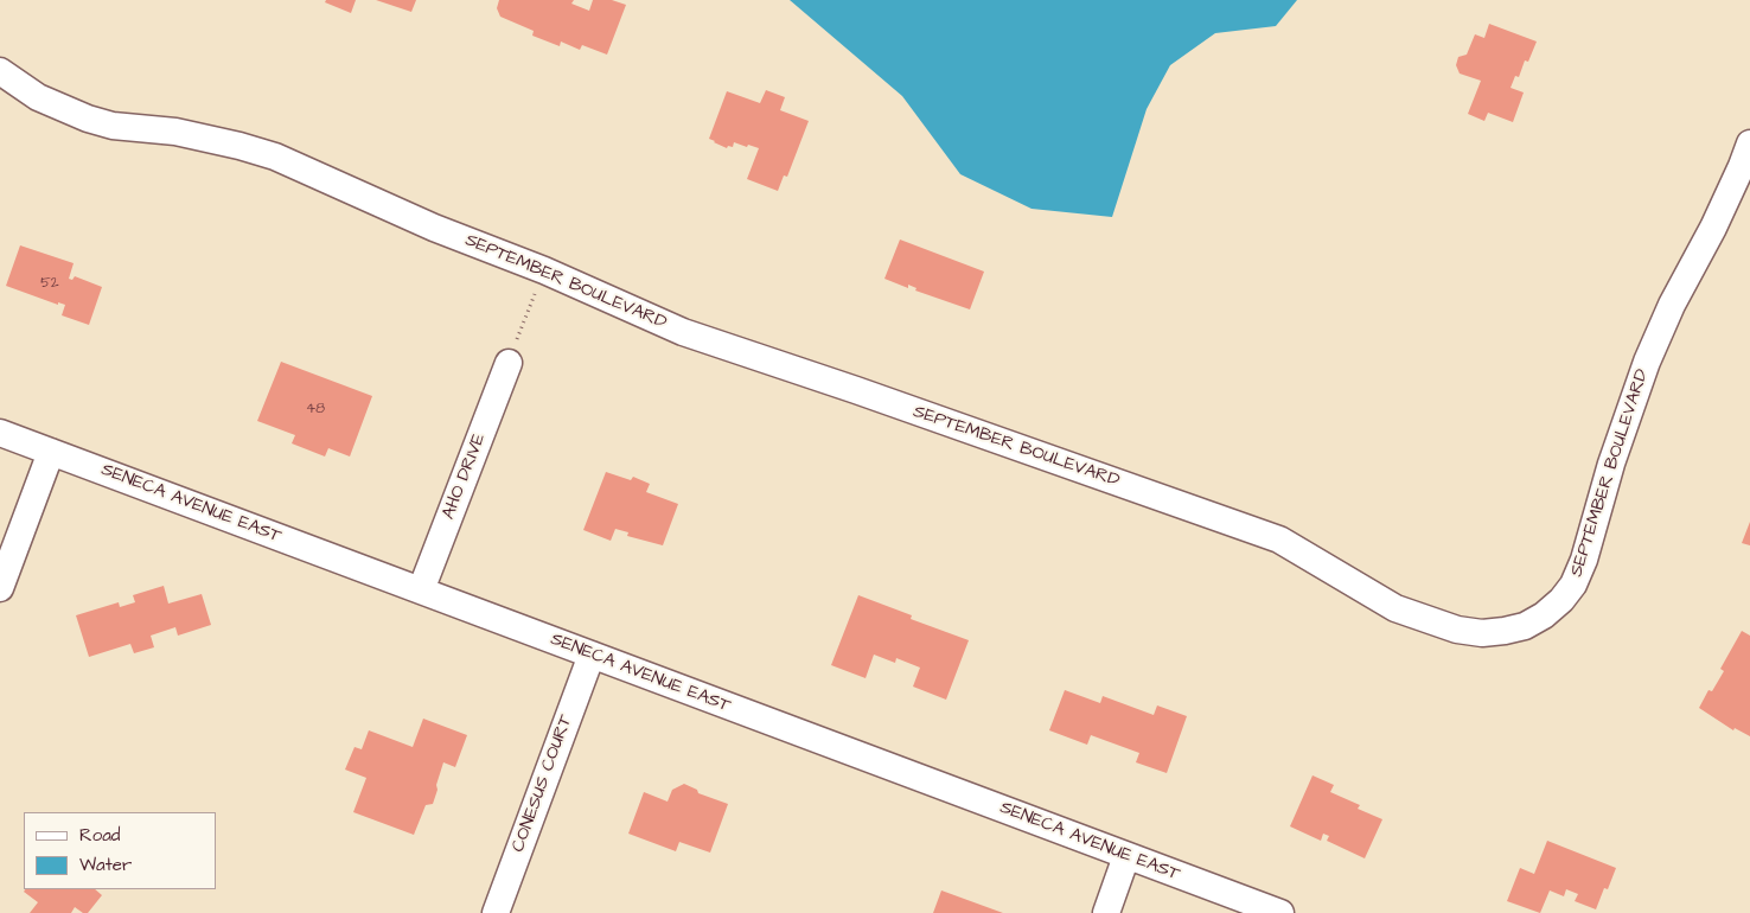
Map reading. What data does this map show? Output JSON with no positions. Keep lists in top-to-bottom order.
{
  "streets": {
    "street": [
      "SEPTEMBER BOULEVARD",
      "AHO DRIVE",
      "SENECA AVENUE EAST",
      "CONESUS COURT"
    ]
  },
  "crossings": [
    ["AHO DRIVE", "SENECA AVENUE EAST"],
    ["SENECA AVENUE EAST", "CONESUS COURT"]
  ],
  "house_numbers": ["52", "48"],
  "legend": ["Road", "Water"]
}
